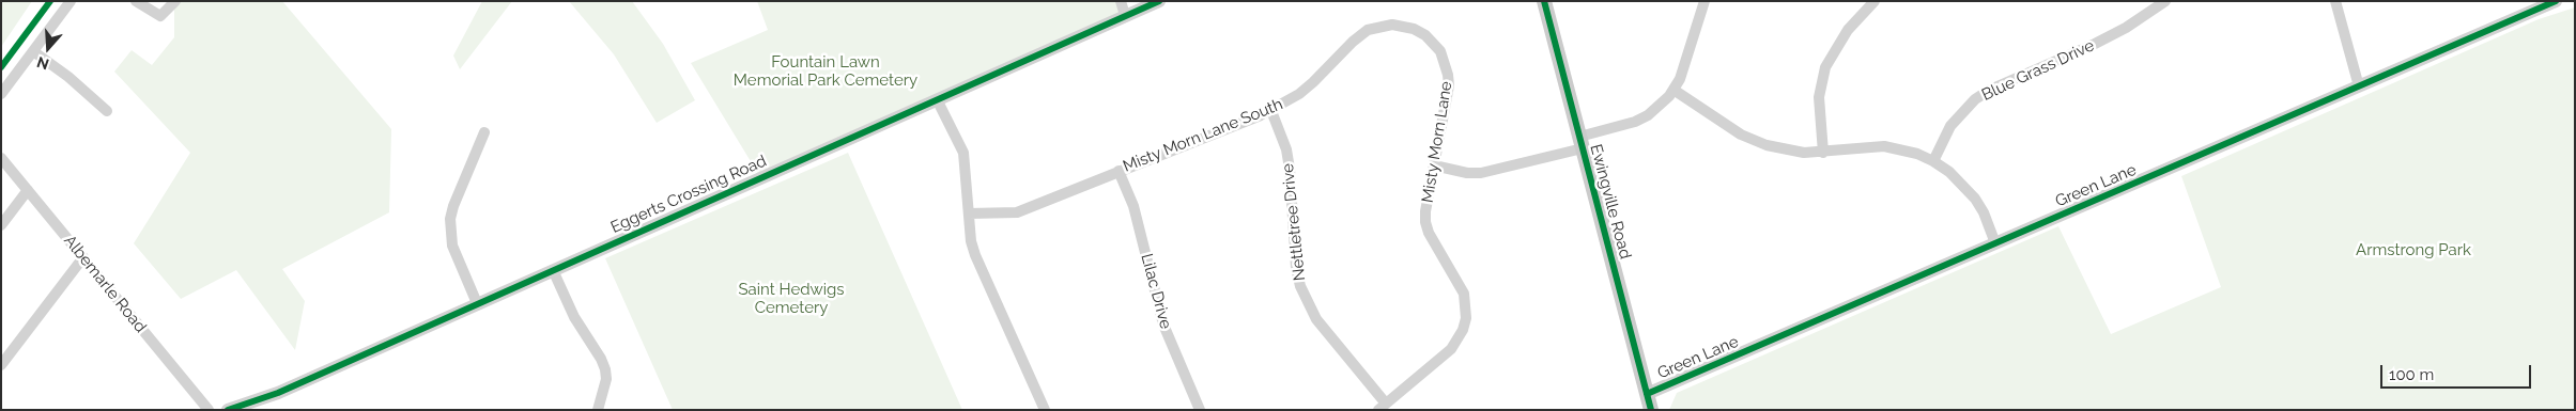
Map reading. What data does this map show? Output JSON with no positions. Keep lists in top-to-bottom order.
{
  "streets": {
    "main road": ["Ewingville Road"],
    "street": [
      "Blue Grass Drive",
      "Misty Morn Lane South",
      "Misty Morn Lane",
      "Green Lane",
      "Eggerts Crossing Road",
      "Nettletree Drive",
      "Albemarle Road",
      "Lilac Drive"
    ]
  },
  "crossings": [
    ["Misty Morn Lane South", "Misty Morn Lane"],
    ["Misty Morn Lane South", "Nettletree Drive"],
    ["Misty Morn Lane South", "Lilac Drive"],
    ["Misty Morn Lane", "Nettletree Drive"],
    ["Green Lane", "Ewingville Road"]
  ],
  "parks": ["Fountain Lawn Memorial Park Cemetery", "Armstrong Park", "Saint Hedwigs Cemetery"],
  "scale_bar": "100 m",
  "north": "bottom"
}
